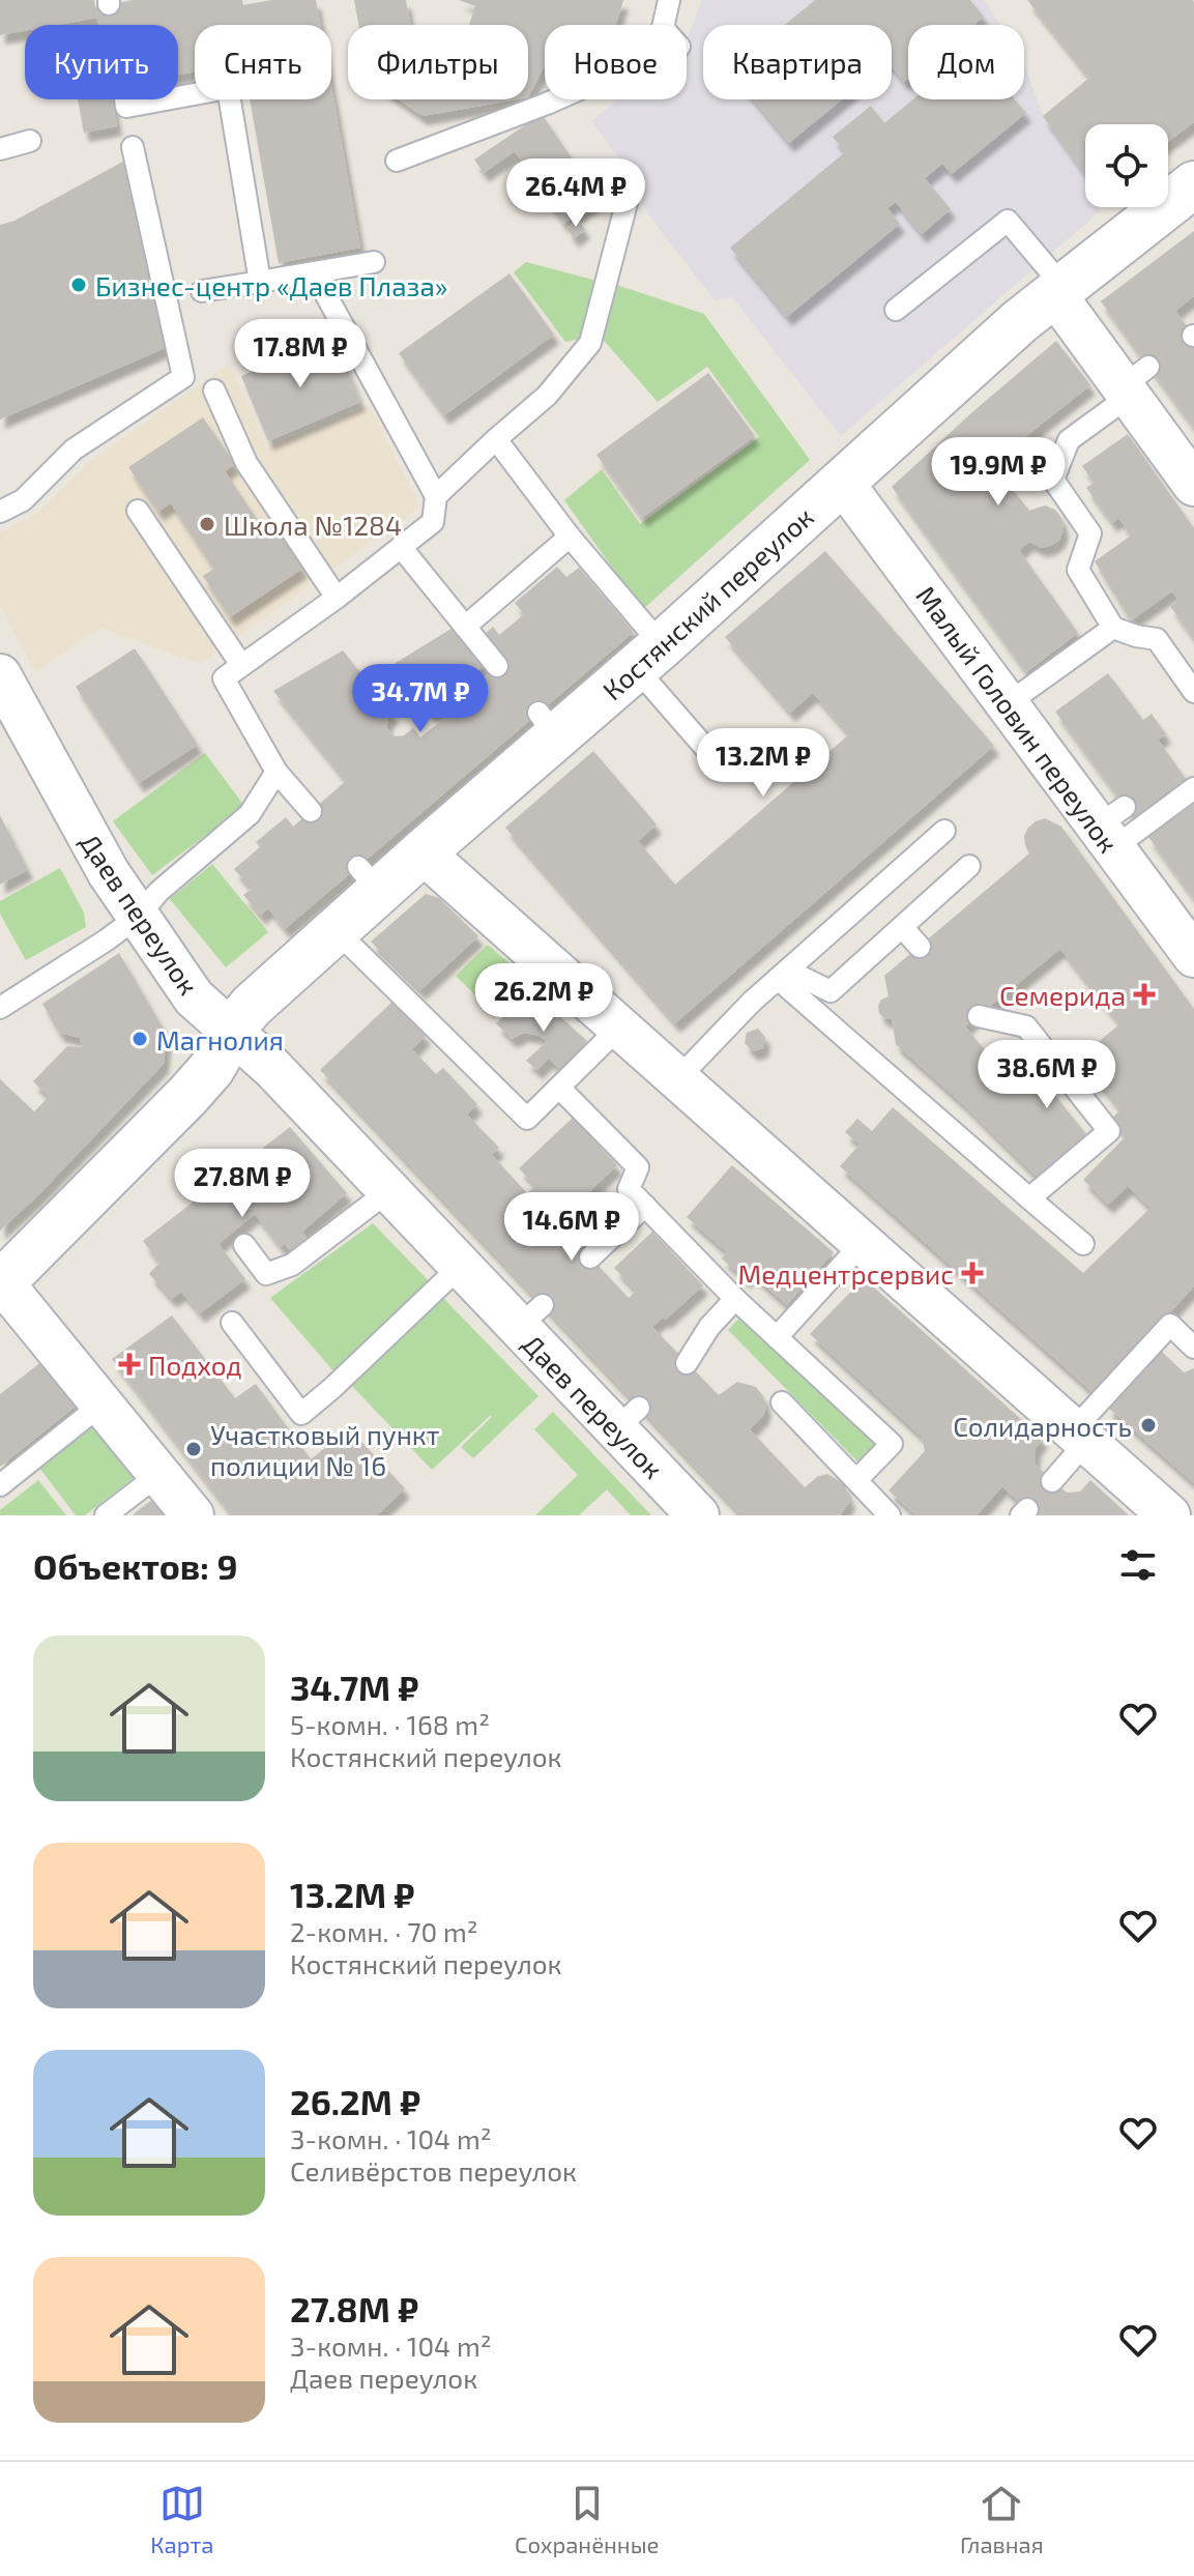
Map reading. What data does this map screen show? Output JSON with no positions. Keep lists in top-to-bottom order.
{
  "streets": {
    "street": ["Костянский переулок", "Малый Головин переулок", "Даев переулок"]
  },
  "crossings": [
    ["Костянский переулок", "Малый Головин переулок"],
    ["Костянский переулок", "Даев переулок"]
  ],
  "places": {
    "other": [
      "Бизнес-центр «Даев Плаза»",
      "Школа №1284",
      "Магнолия",
      "Солидарность",
      "Участковый пункт полиции № 16"
    ],
    "health": ["Семерида", "Медцентрсервис", "Подход"]
  },
  "page": {
    "chip": [
      "Купить",
      "Снять",
      "Фильтры",
      "Новое",
      "Квартира",
      "Дом"
    ],
    "price": [
      "26.4M ₽",
      "17.8M ₽",
      "19.9M ₽",
      "34.7M ₽",
      "13.2M ₽",
      "26.2M ₽",
      "38.6M ₽",
      "27.8M ₽",
      "14.6M ₽"
    ],
    "heading": "Объектов: 9",
    "list": [
      {
        "name": "34.7M ₽",
        "note": "5-комн. · 168 m² · Костянский переулок"
      },
      {
        "name": "13.2M ₽",
        "note": "2-комн. · 70 m² · Костянский переулок"
      },
      {
        "name": "26.2M ₽",
        "note": "3-комн. · 104 m² · Селивёрстов переулок"
      },
      {
        "name": "27.8M ₽",
        "note": "3-комн. · 104 m² · Даев переулок"
      }
    ],
    "tabs": ["Карта", "Сохранённые", "Главная"]
  }
}
